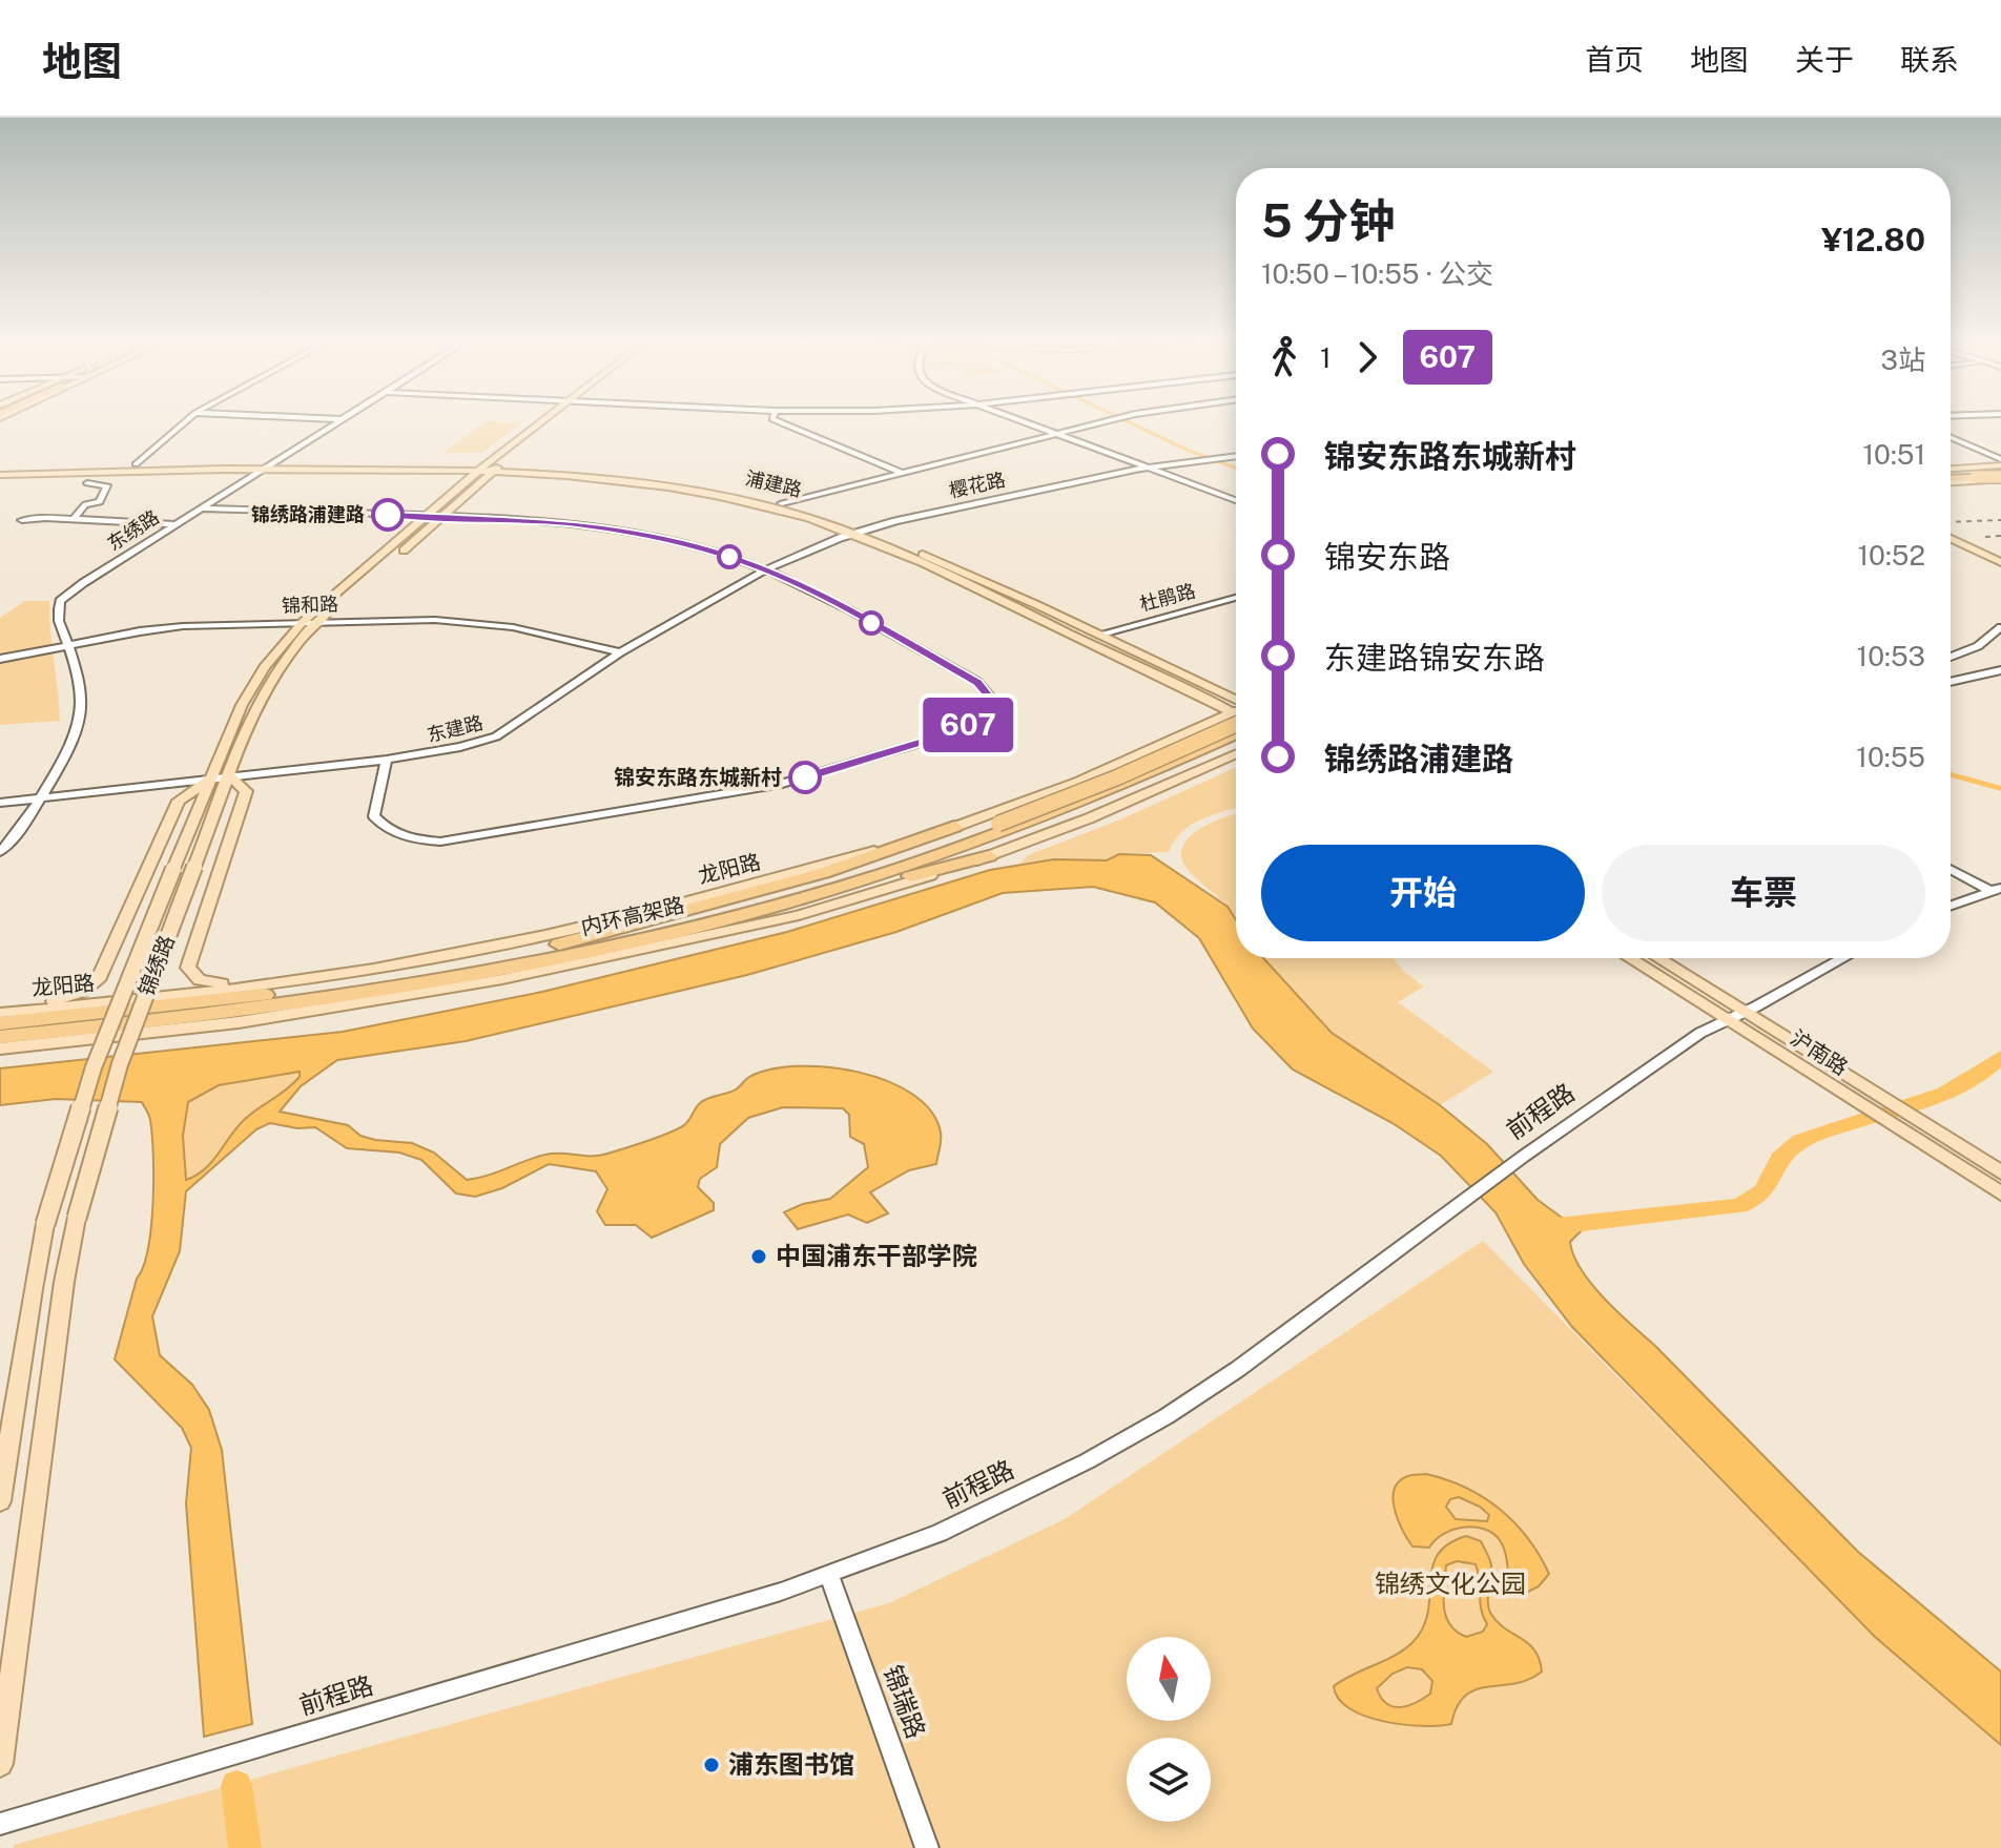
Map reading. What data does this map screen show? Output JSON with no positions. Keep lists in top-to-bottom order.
{
  "streets": {
    "highway": ["内环高架路"],
    "main road": [
      "浦建路",
      "龙阳路",
      "锦绣路",
      "沪南路"
    ],
    "street": [
      "樱花路",
      "东绣路",
      "杜鹃路",
      "锦和路",
      "东建路",
      "前程路",
      "锦瑞路"
    ]
  },
  "crossings": [
    ["浦建路", "樱花路"],
    ["浦建路", "东绣路"],
    ["浦建路", "杜鹃路"],
    ["浦建路", "东建路"],
    ["浦建路", "锦绣路"],
    ["樱花路", "东建路"],
    ["东绣路", "锦和路"],
    ["东绣路", "东建路"],
    ["锦和路", "东建路"],
    ["锦和路", "锦绣路"],
    ["东建路", "锦绣路"],
    ["龙阳路", "内环高架路"],
    ["沪南路", "前程路"],
    ["前程路", "锦瑞路"]
  ],
  "parks": ["锦绣文化公园"],
  "places": [
    "锦绣路浦建路",
    "锦安东路东城新村",
    "中国浦东干部学院",
    "浦东图书馆"
  ],
  "lines": ["bus line 607"],
  "north": "top",
  "page": {
    "header": "地图",
    "nav": [
      "首页",
      "地图",
      "关于",
      "联系"
    ],
    "on_map": "607",
    "heading": ["5 分钟", "10:50 – 10:55 · 公交", "¥12.80"],
    "legs": ["1", "607", "3站"],
    "list": [
      {
        "name": "锦安东路东城新村",
        "value": "10:51"
      },
      {
        "name": "锦安东路",
        "value": "10:52"
      },
      {
        "name": "东建路锦安东路",
        "value": "10:53"
      },
      {
        "name": "锦绣路浦建路",
        "value": "10:55"
      }
    ],
    "buttons": ["开始", "车票"]
  }
}
